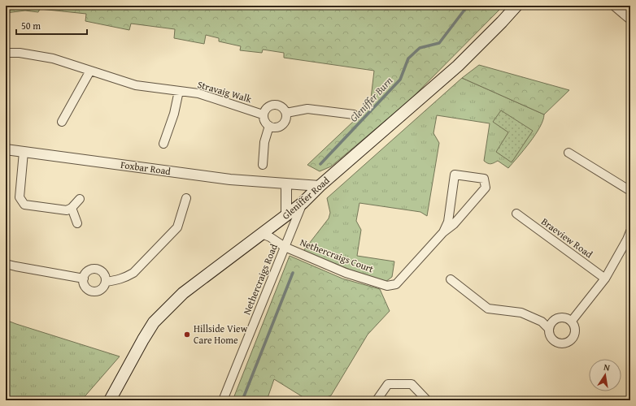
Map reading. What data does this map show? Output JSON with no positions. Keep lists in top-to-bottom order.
{
  "streets": {
    "main road": ["Gleniffer Road"],
    "street": [
      "Stravaig Walk",
      "Foxbar Road",
      "Braeview Road",
      "Nethercraigs Court",
      "Nethercraigs Road"
    ]
  },
  "crossings": [
    ["Foxbar Road", "Gleniffer Road"],
    ["Gleniffer Road", "Nethercraigs Court"],
    ["Gleniffer Road", "Nethercraigs Road"],
    ["Nethercraigs Court", "Nethercraigs Road"]
  ],
  "water": ["Gleniffer Burn"],
  "places": ["Hillside View Care Home"],
  "scale_bar": "50 m",
  "north": "top"
}
